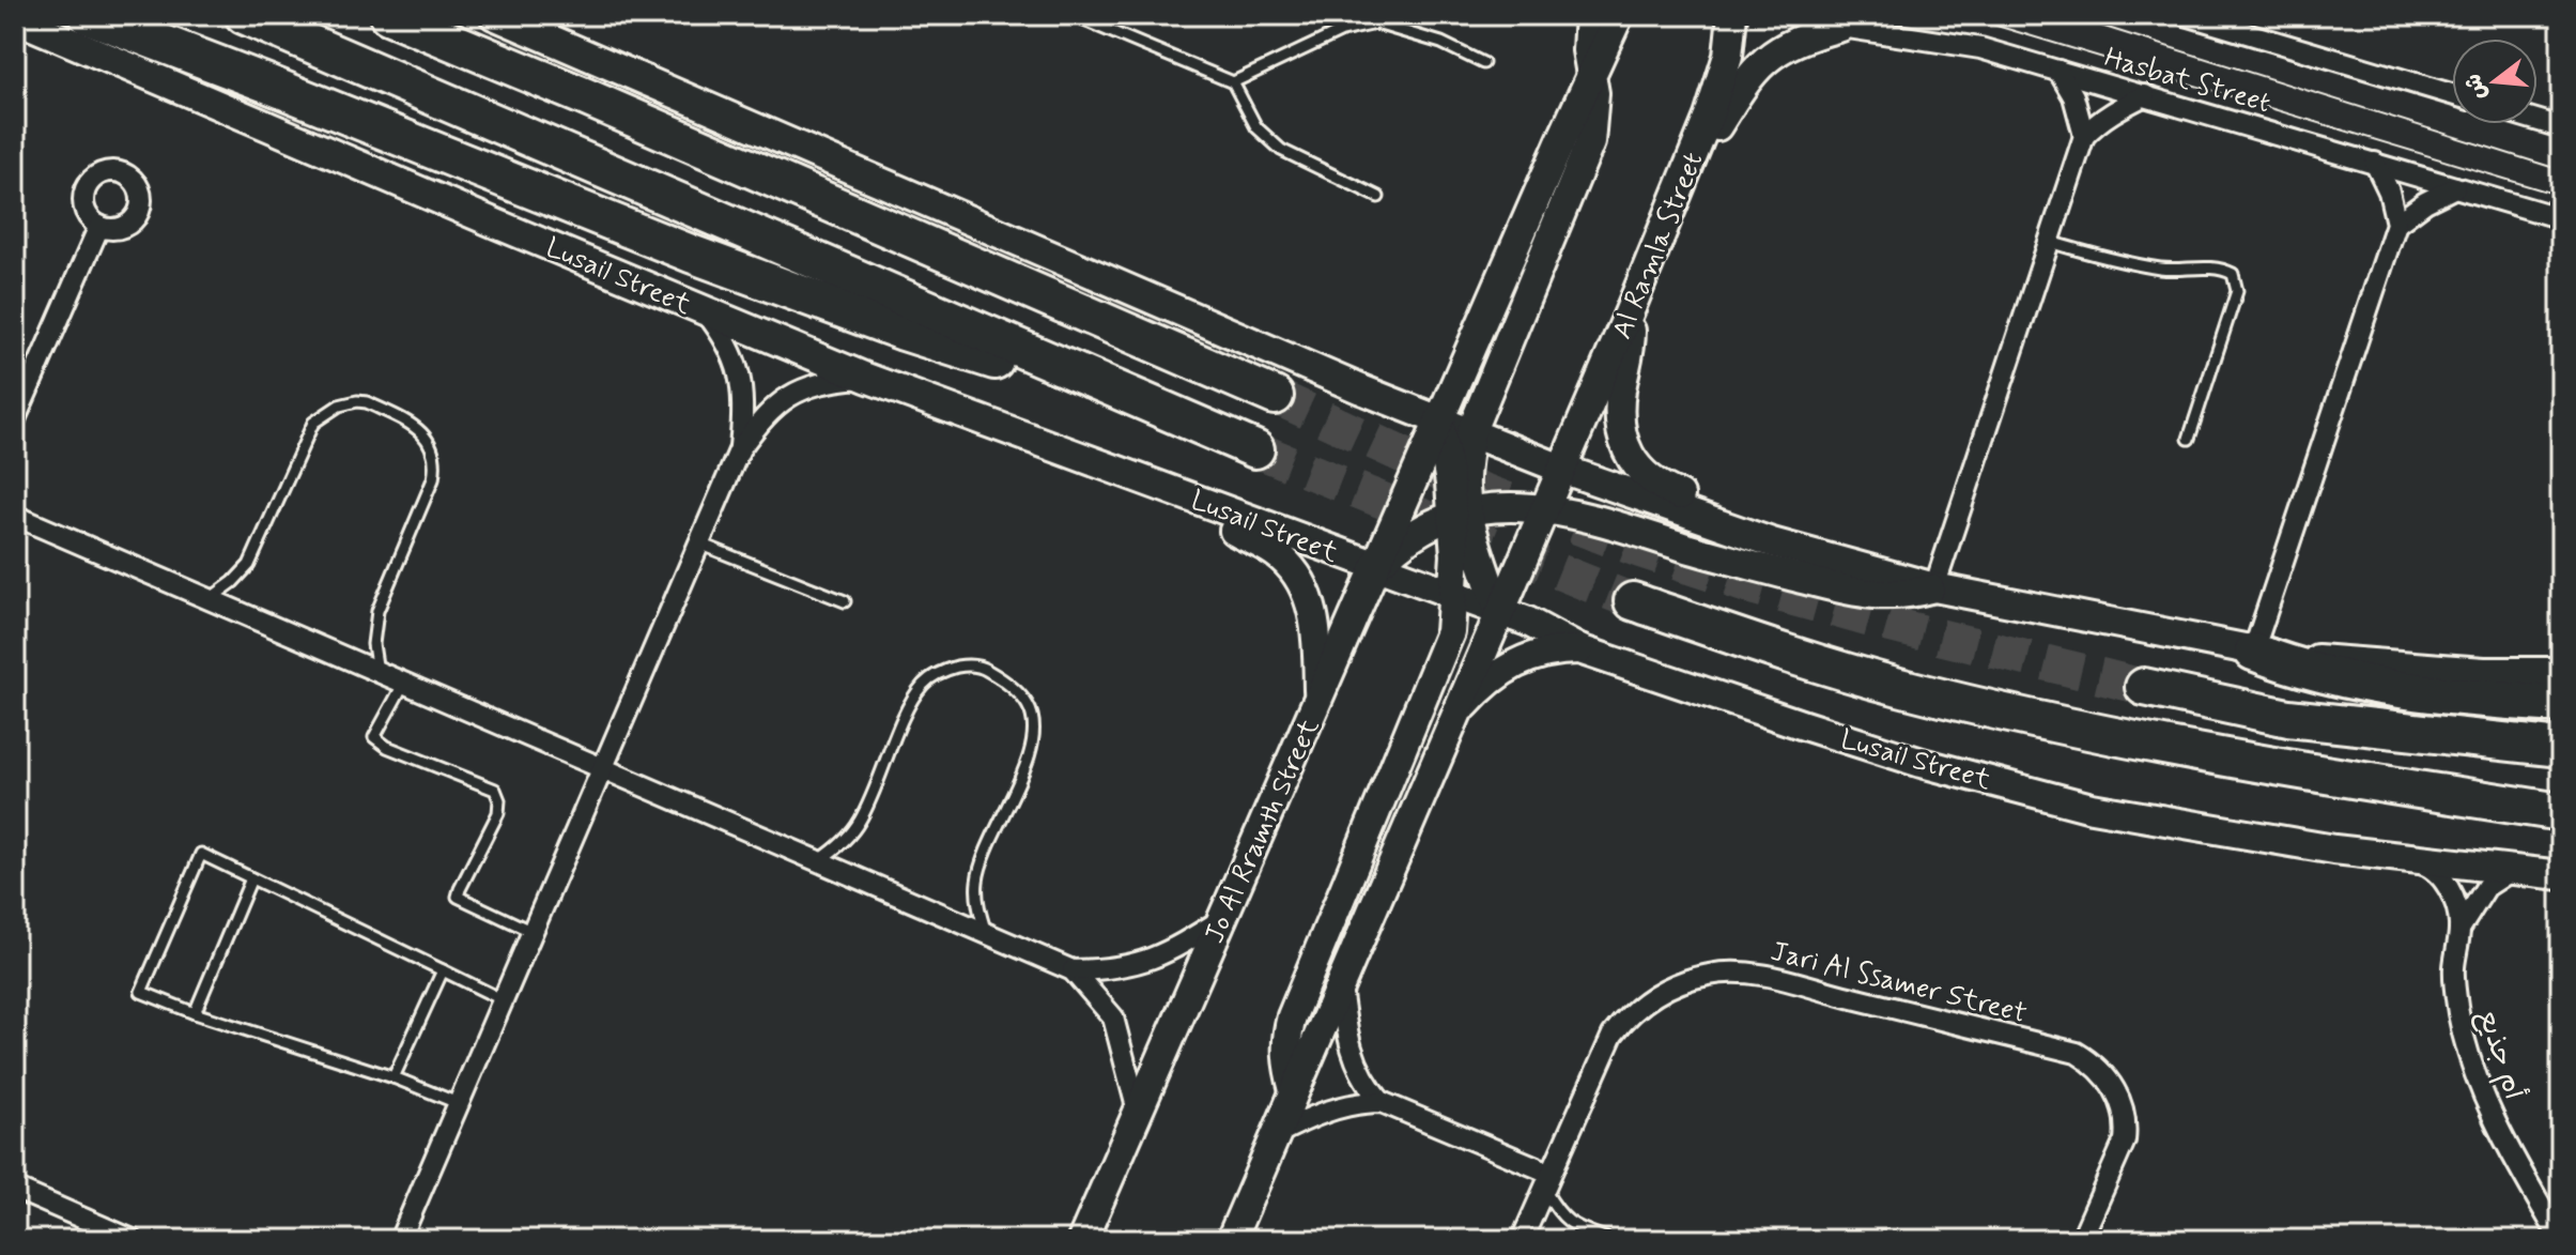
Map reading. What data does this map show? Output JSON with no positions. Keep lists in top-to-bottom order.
{
  "streets": {
    "main road": ["Al Ramla Street", "Lusail Street", "Jo Al Rramth Street"],
    "street": ["Hasbat Street", "Jari Al Ssamer Street", "أم جذيع"]
  },
  "crossings": [
    ["Lusail Street", "Jo Al Rramth Street"],
    ["Lusail Street", "أم جذيع"]
  ],
  "north": "left"
}
